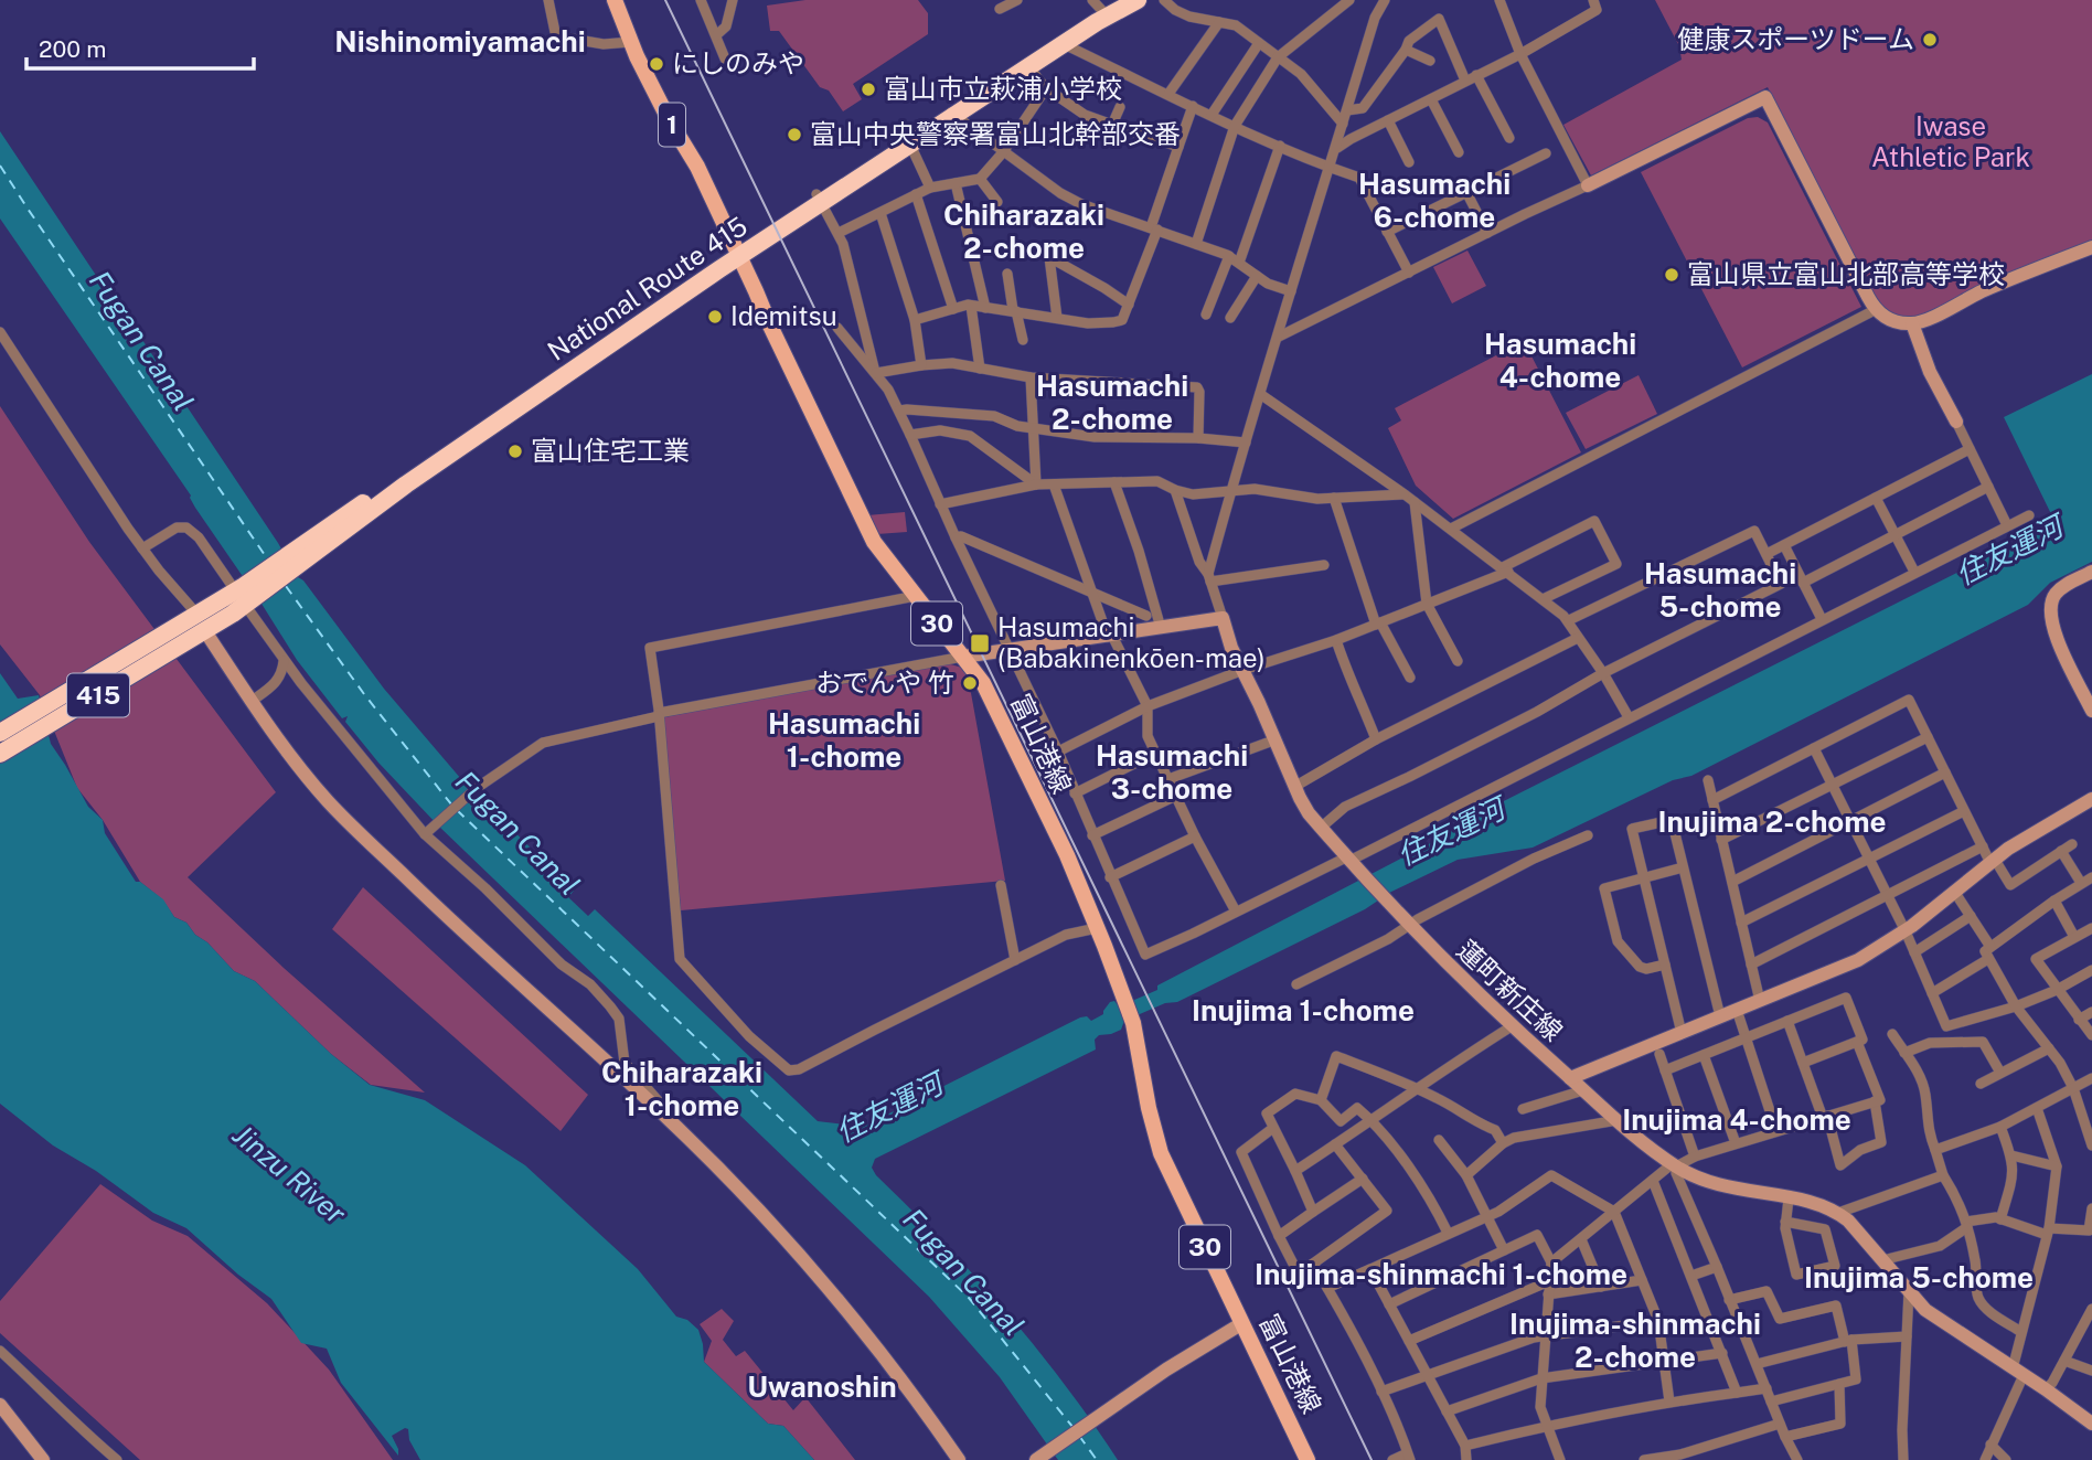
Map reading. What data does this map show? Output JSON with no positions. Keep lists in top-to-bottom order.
{
  "streets": {
    "highway": ["National Route 415", "415"],
    "main road": ["1", "30", "富山港線"],
    "street": ["蓮町新庄線"]
  },
  "crossings": [
    ["National Route 415", "415"],
    ["National Route 415", "富山港線"]
  ],
  "districts": [
    "Nishinomiyamachi",
    "Hasumachi 6-chome",
    "Chiharazaki 2-chome",
    "Hasumachi 4-chome",
    "Hasumachi 2-chome",
    "Hasumachi 5-chome",
    "Hasumachi 1-chome",
    "Hasumachi 3-chome",
    "Inujima 2-chome",
    "Inujima 1-chome",
    "Chiharazaki 1-chome",
    "Inujima 4-chome",
    "Inujima-shinmachi 1-chome",
    "Inujima 5-chome",
    "Inujima-shinmachi 2-chome",
    "Uwanoshin"
  ],
  "water": ["Fugan Canal", "住友運河", "Jinzu River"],
  "parks": ["Iwase Athletic Park"],
  "places": {
    "other": [
      "健康スポーツドーム",
      "にしのみや",
      "富山市立萩浦小学校",
      "富山中央警察署富山北幹部交番",
      "富山県立富山北部高等学校",
      "Idemitsu",
      "富山住宅工業",
      "おでんや 竹"
    ],
    "transit": ["Hasumachi (Babakinenkōen-mae)"]
  },
  "scale_bar": "200 m"
}
